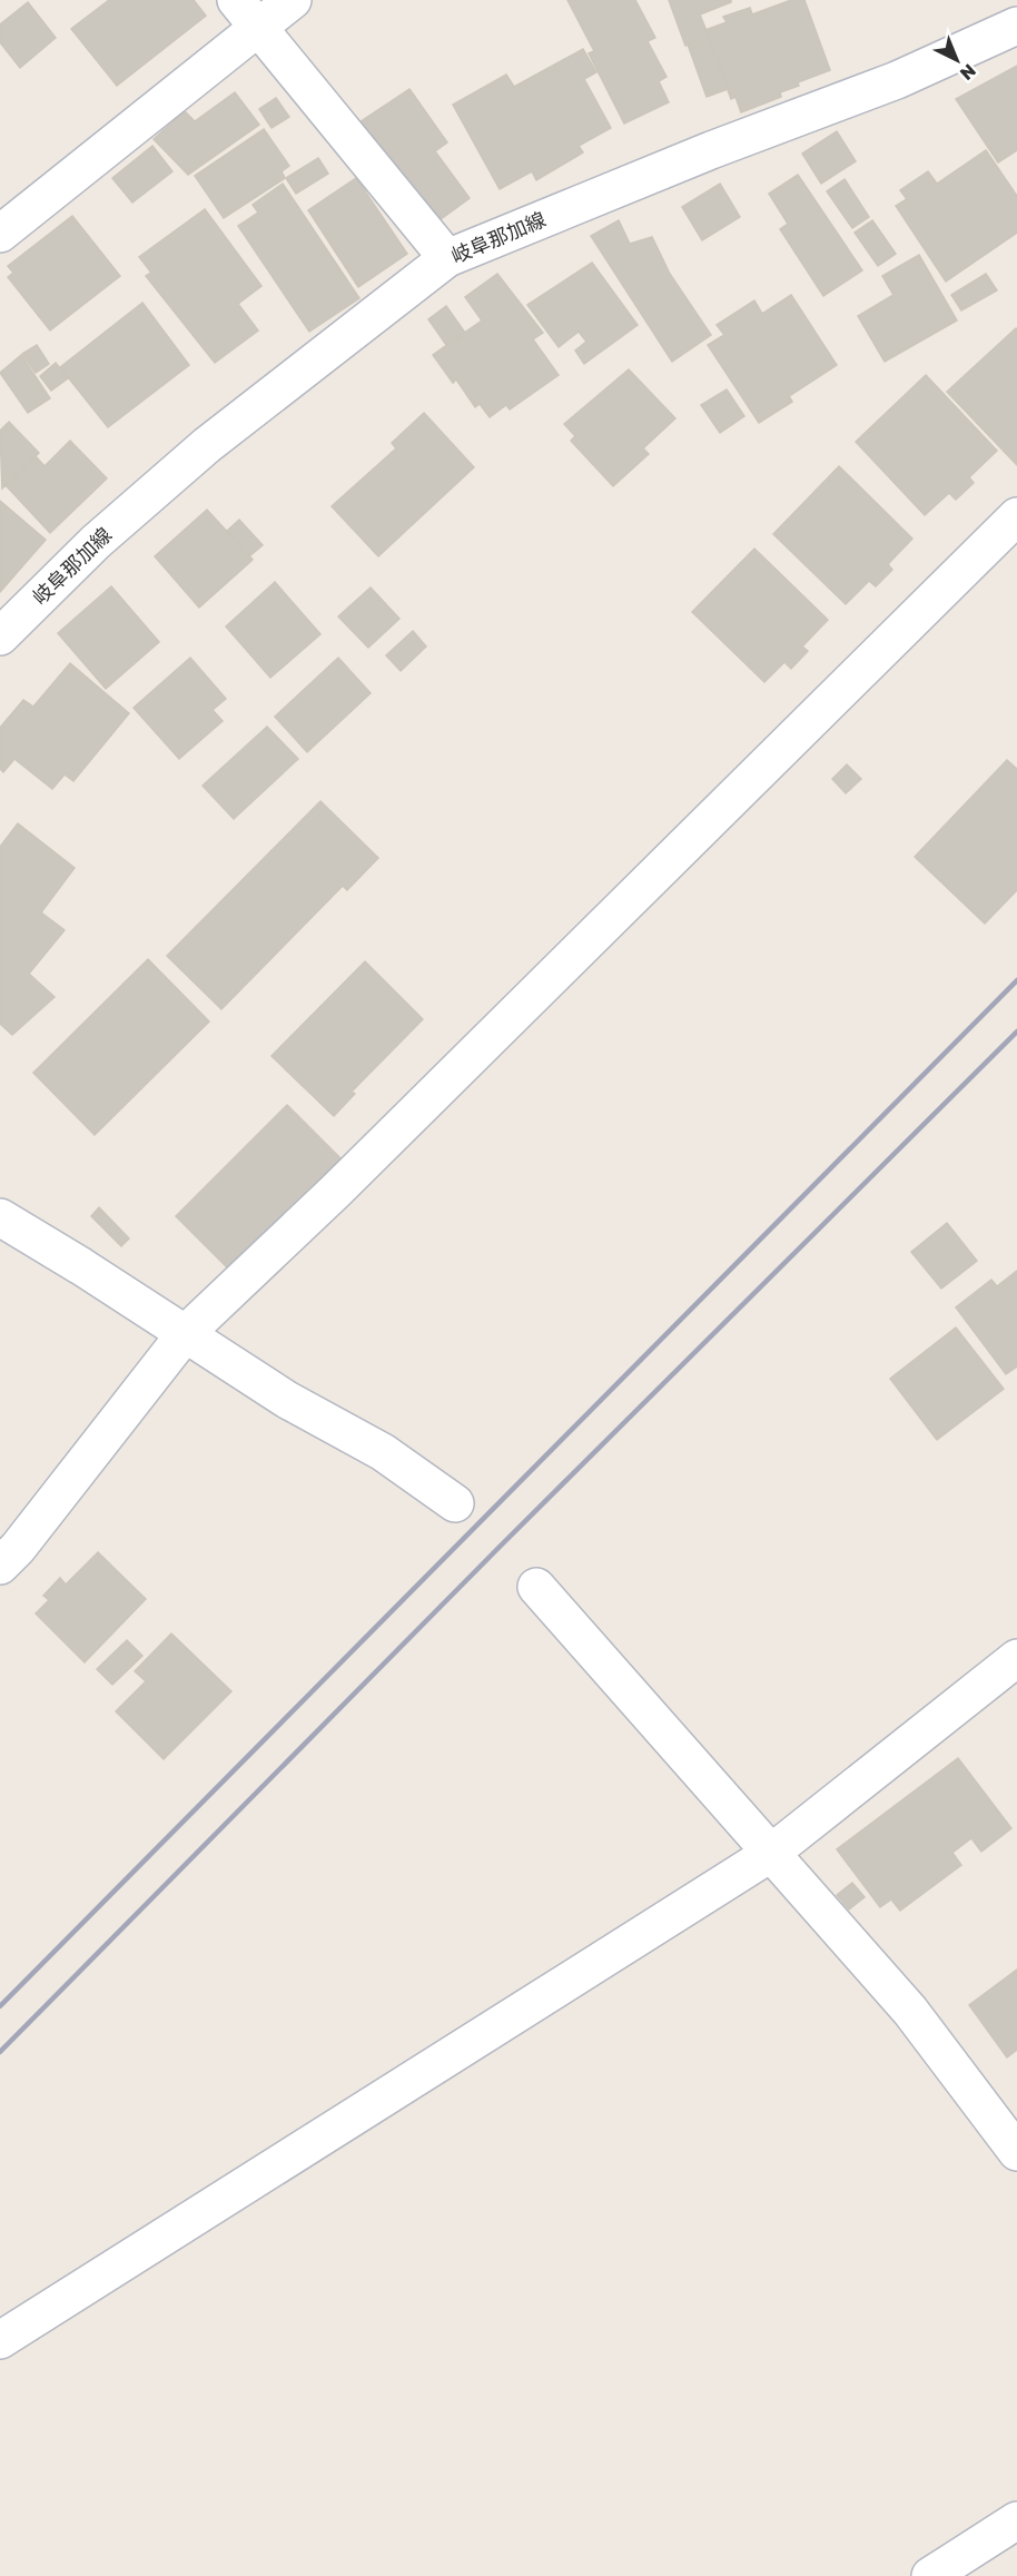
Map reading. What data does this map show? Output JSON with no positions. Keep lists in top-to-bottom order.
{
  "streets": {
    "street": ["岐阜那加線"]
  },
  "north": "bottom right"
}
